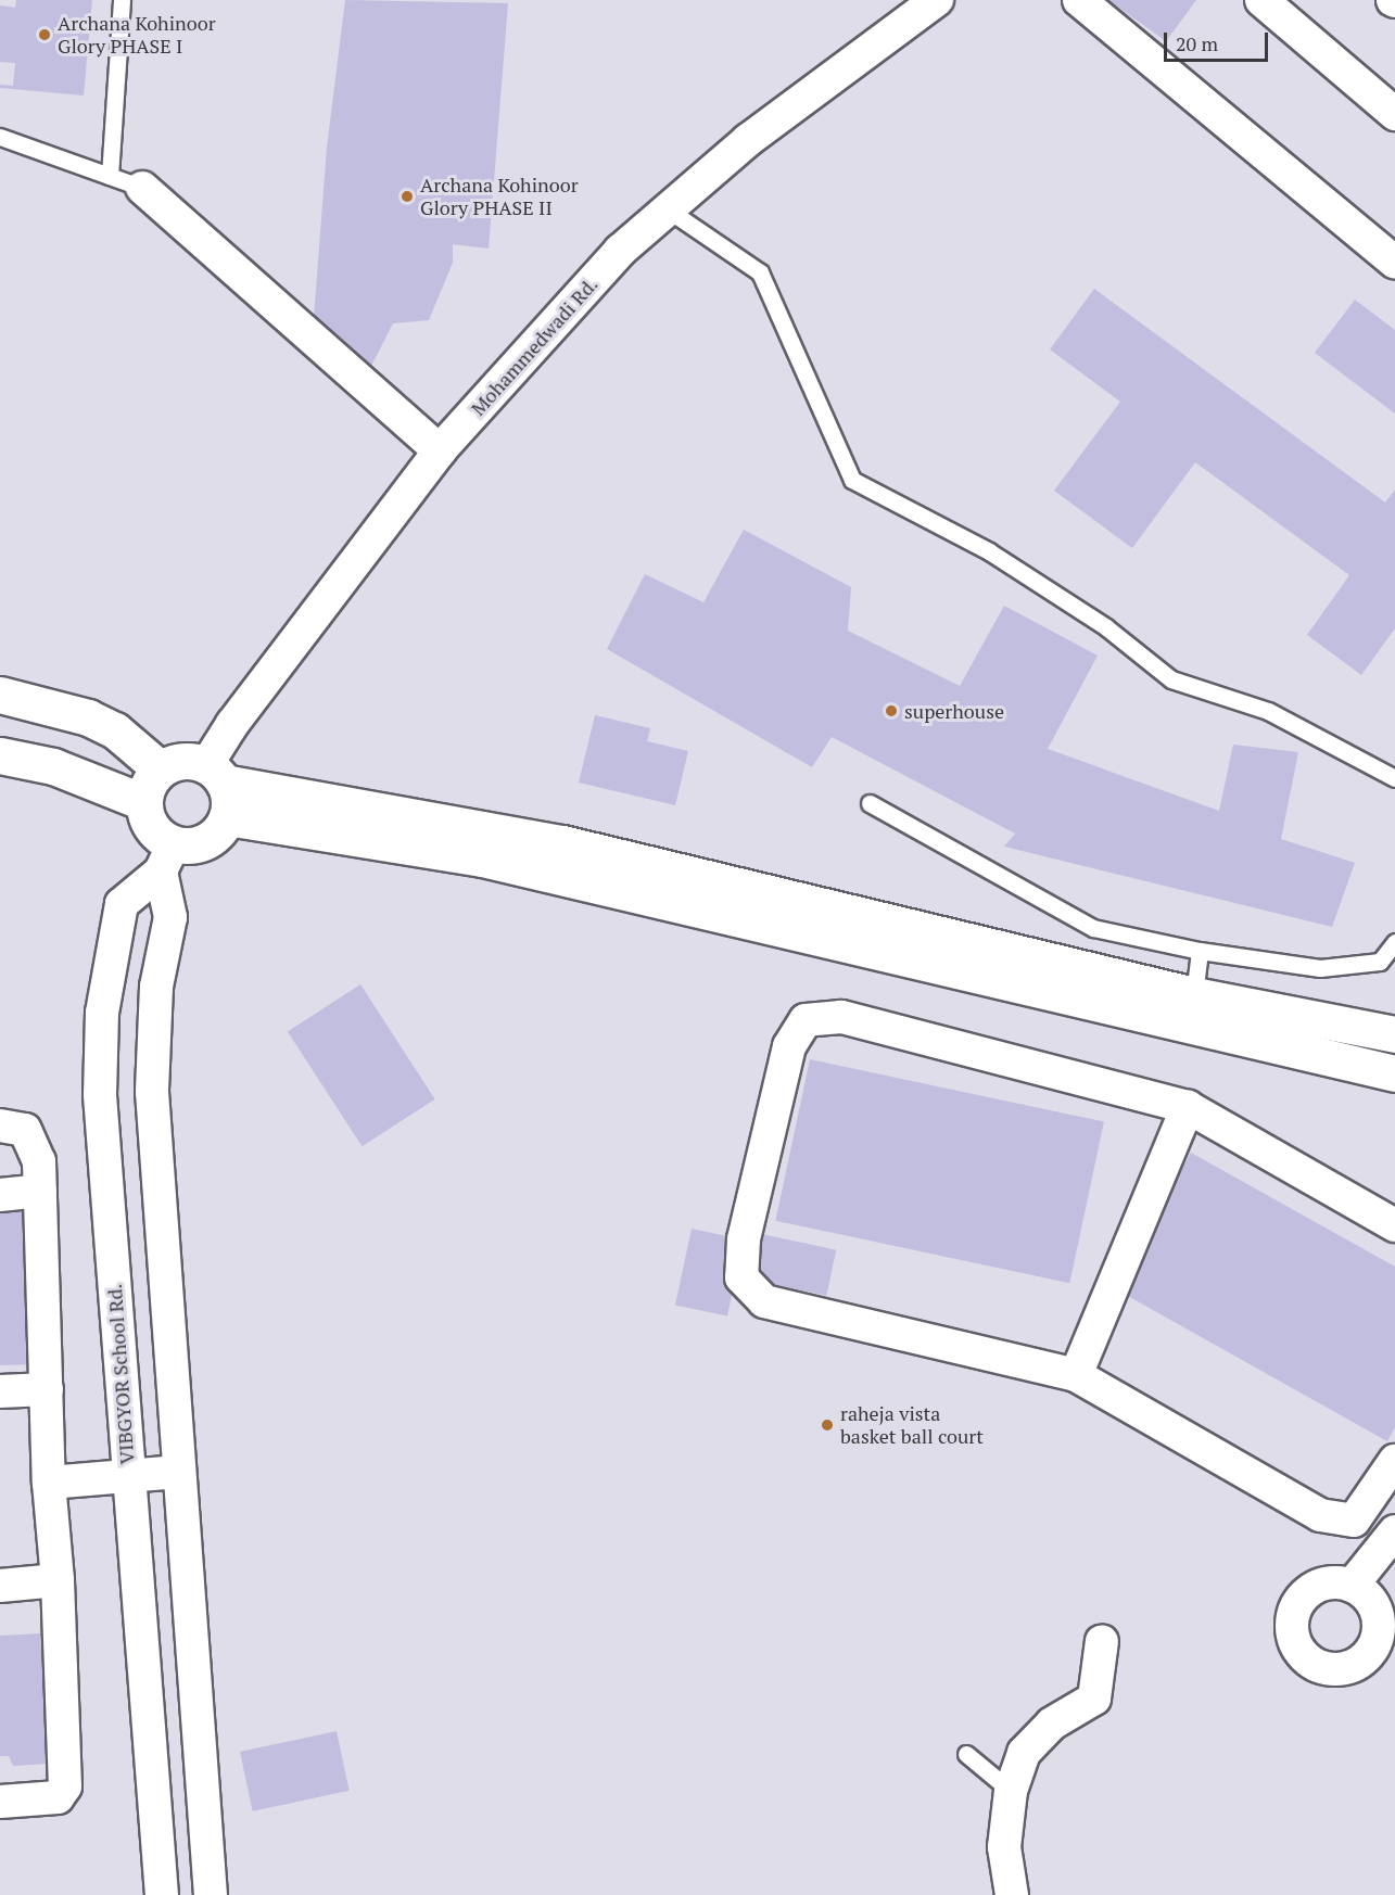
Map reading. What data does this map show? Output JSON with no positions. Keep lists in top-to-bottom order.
{
  "streets": {
    "street": ["Mohammedwadi Rd.", "VIBGYOR School Rd."]
  },
  "crossings": [
    ["Mohammedwadi Rd.", "VIBGYOR School Rd."]
  ],
  "places": [
    "Archana Kohinoor Glory PHASE I",
    "Archana Kohinoor Glory PHASE II",
    "superhouse",
    "raheja vista basket ball court"
  ],
  "scale_bar": "20 m"
}
